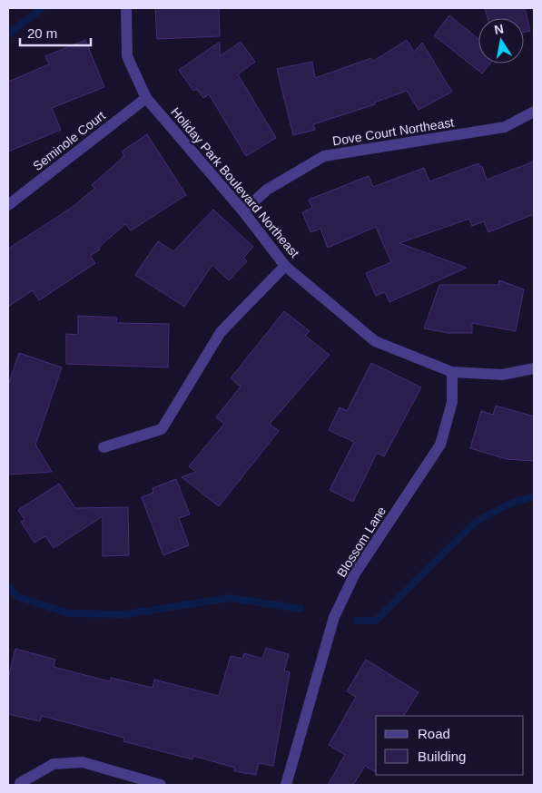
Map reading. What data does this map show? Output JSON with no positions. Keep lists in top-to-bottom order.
{
  "streets": {
    "street": [
      "Dove Court Northeast",
      "Seminole Court",
      "Holiday Park Boulevard Northeast",
      "Blossom Lane"
    ]
  },
  "crossings": [
    ["Dove Court Northeast", "Holiday Park Boulevard Northeast"],
    ["Seminole Court", "Holiday Park Boulevard Northeast"],
    ["Holiday Park Boulevard Northeast", "Blossom Lane"]
  ],
  "legend": ["Road", "Building"],
  "scale_bar": "20 m",
  "north": "top"
}
